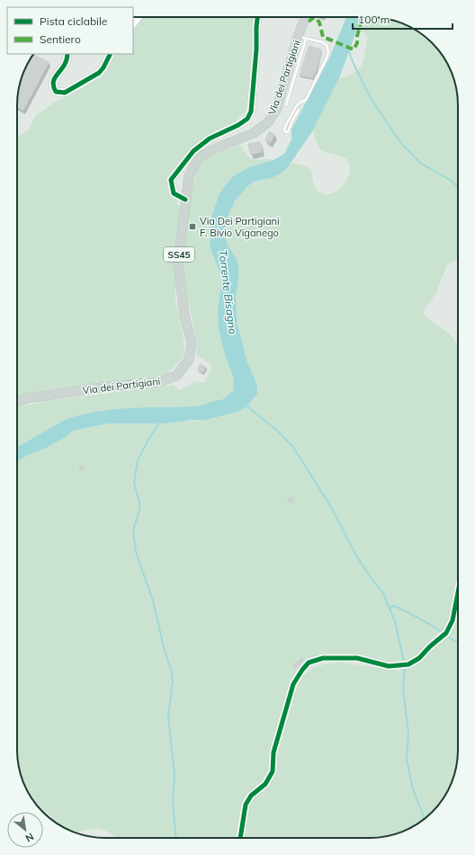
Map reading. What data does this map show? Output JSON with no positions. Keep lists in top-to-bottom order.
{
  "streets": {
    "main road": ["Via dei Partigiani", "SS45"]
  },
  "water": ["Torrente Bisagno"],
  "places": {
    "transit": ["Via Dei Partigiani F. Bivio Viganego"]
  },
  "legend": ["Pista ciclabile", "Sentiero"],
  "scale_bar": "100 m",
  "north": "bottom right"
}
